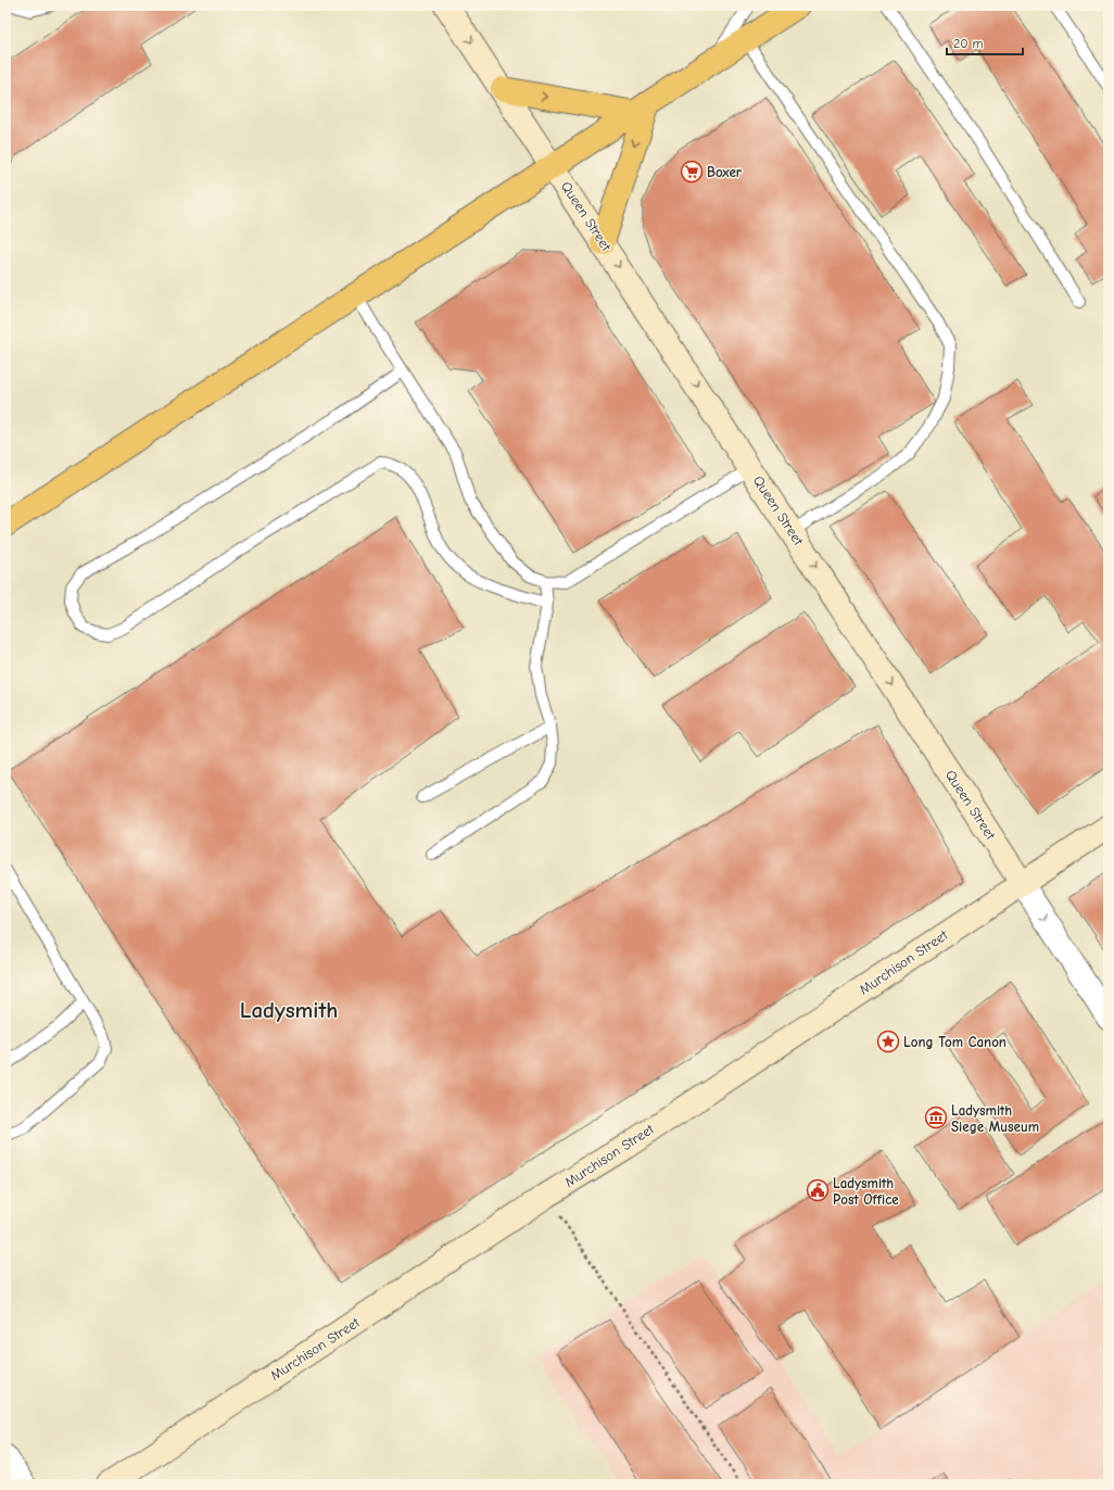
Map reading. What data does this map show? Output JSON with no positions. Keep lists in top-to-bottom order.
{
  "streets": {
    "street": ["Queen Street", "Murchison Street"]
  },
  "crossings": [
    ["Queen Street", "Murchison Street"]
  ],
  "one_way": ["Queen Street"],
  "districts": ["Ladysmith"],
  "places": {
    "supermarket": ["Boxer"],
    "place": ["Long Tom Canon"],
    "museum": ["Ladysmith Siege Museum"],
    "public building": ["Ladysmith Post Office"]
  },
  "scale_bar": "20 m"
}
